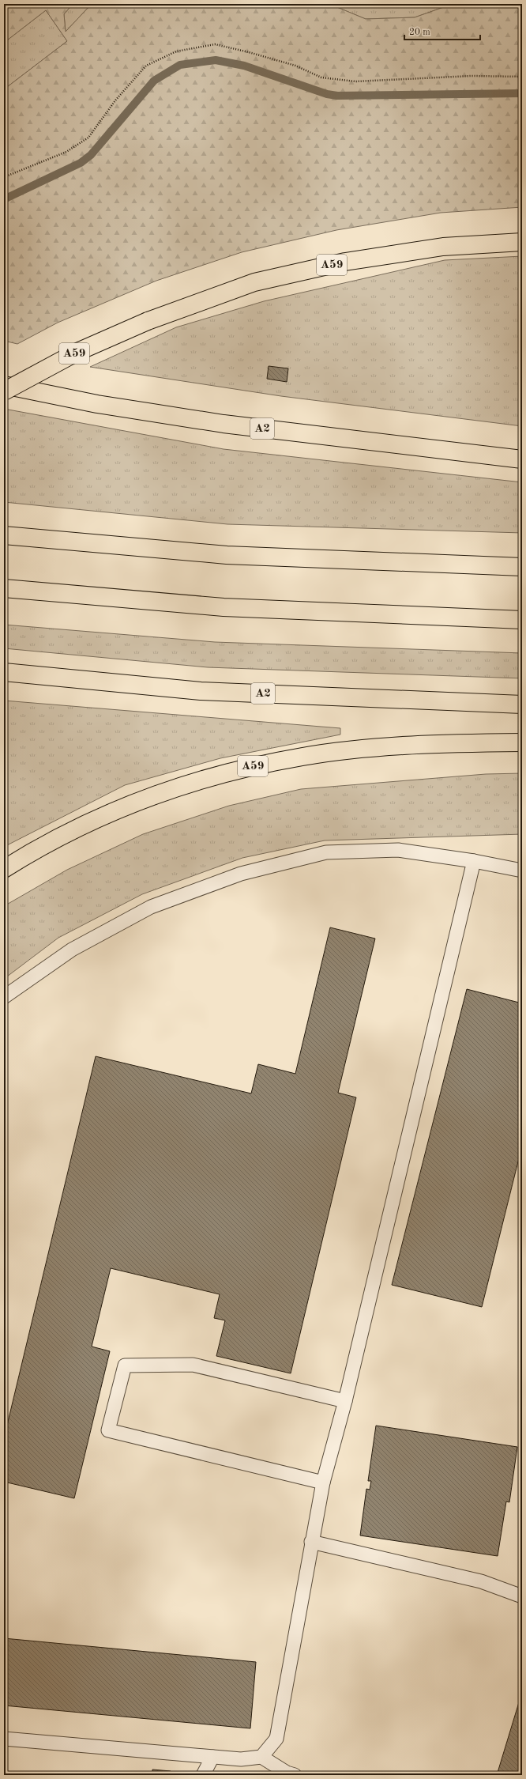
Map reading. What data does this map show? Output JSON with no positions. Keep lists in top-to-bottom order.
{
  "streets": {
    "highway": ["A59", "A2"]
  },
  "scale_bar": "20 m"
}
